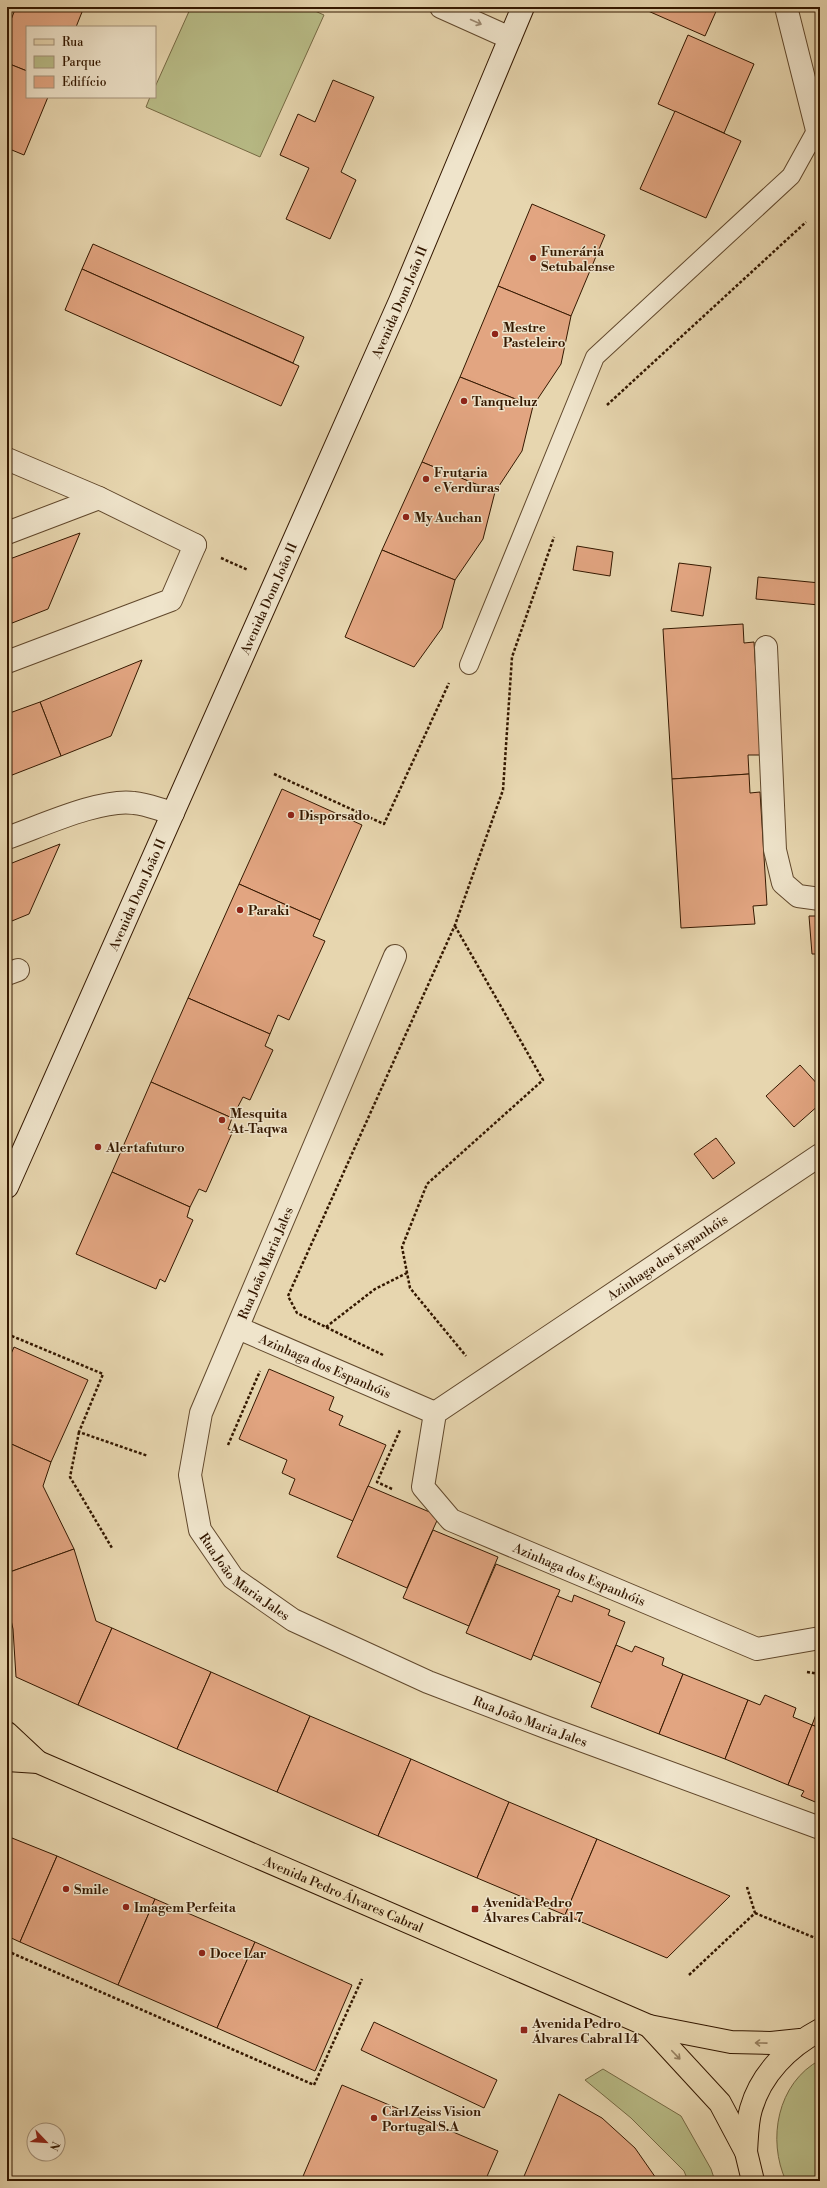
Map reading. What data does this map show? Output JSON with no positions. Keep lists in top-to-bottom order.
{
  "streets": {
    "main road": ["Avenida Pedro Álvares Cabral"],
    "street": ["Avenida Dom João II", "Azinhaga dos Espanhóis", "Rua João Maria Jales"]
  },
  "crossings": [
    ["Azinhaga dos Espanhóis", "Rua João Maria Jales"]
  ],
  "places": {
    "other": [
      "Funerária Setubalense",
      "Mestre Pasteleiro",
      "Tanqueluz",
      "Frutaria e Verduras",
      "My Auchan",
      "Disporsado",
      "Paraki",
      "Mesquita At-Taqwa",
      "Alertafuturo",
      "Smile",
      "Imagem Perfeita",
      "Doce Lar",
      "Carl Zeiss Vision Portugal S.A"
    ],
    "transit": ["Avenida Pedro Álvares Cabral 7", "Avenida Pedro Álvares Cabral 14"]
  },
  "legend": ["Rua", "Parque", "Edifício"],
  "north": "bottom right"
}
